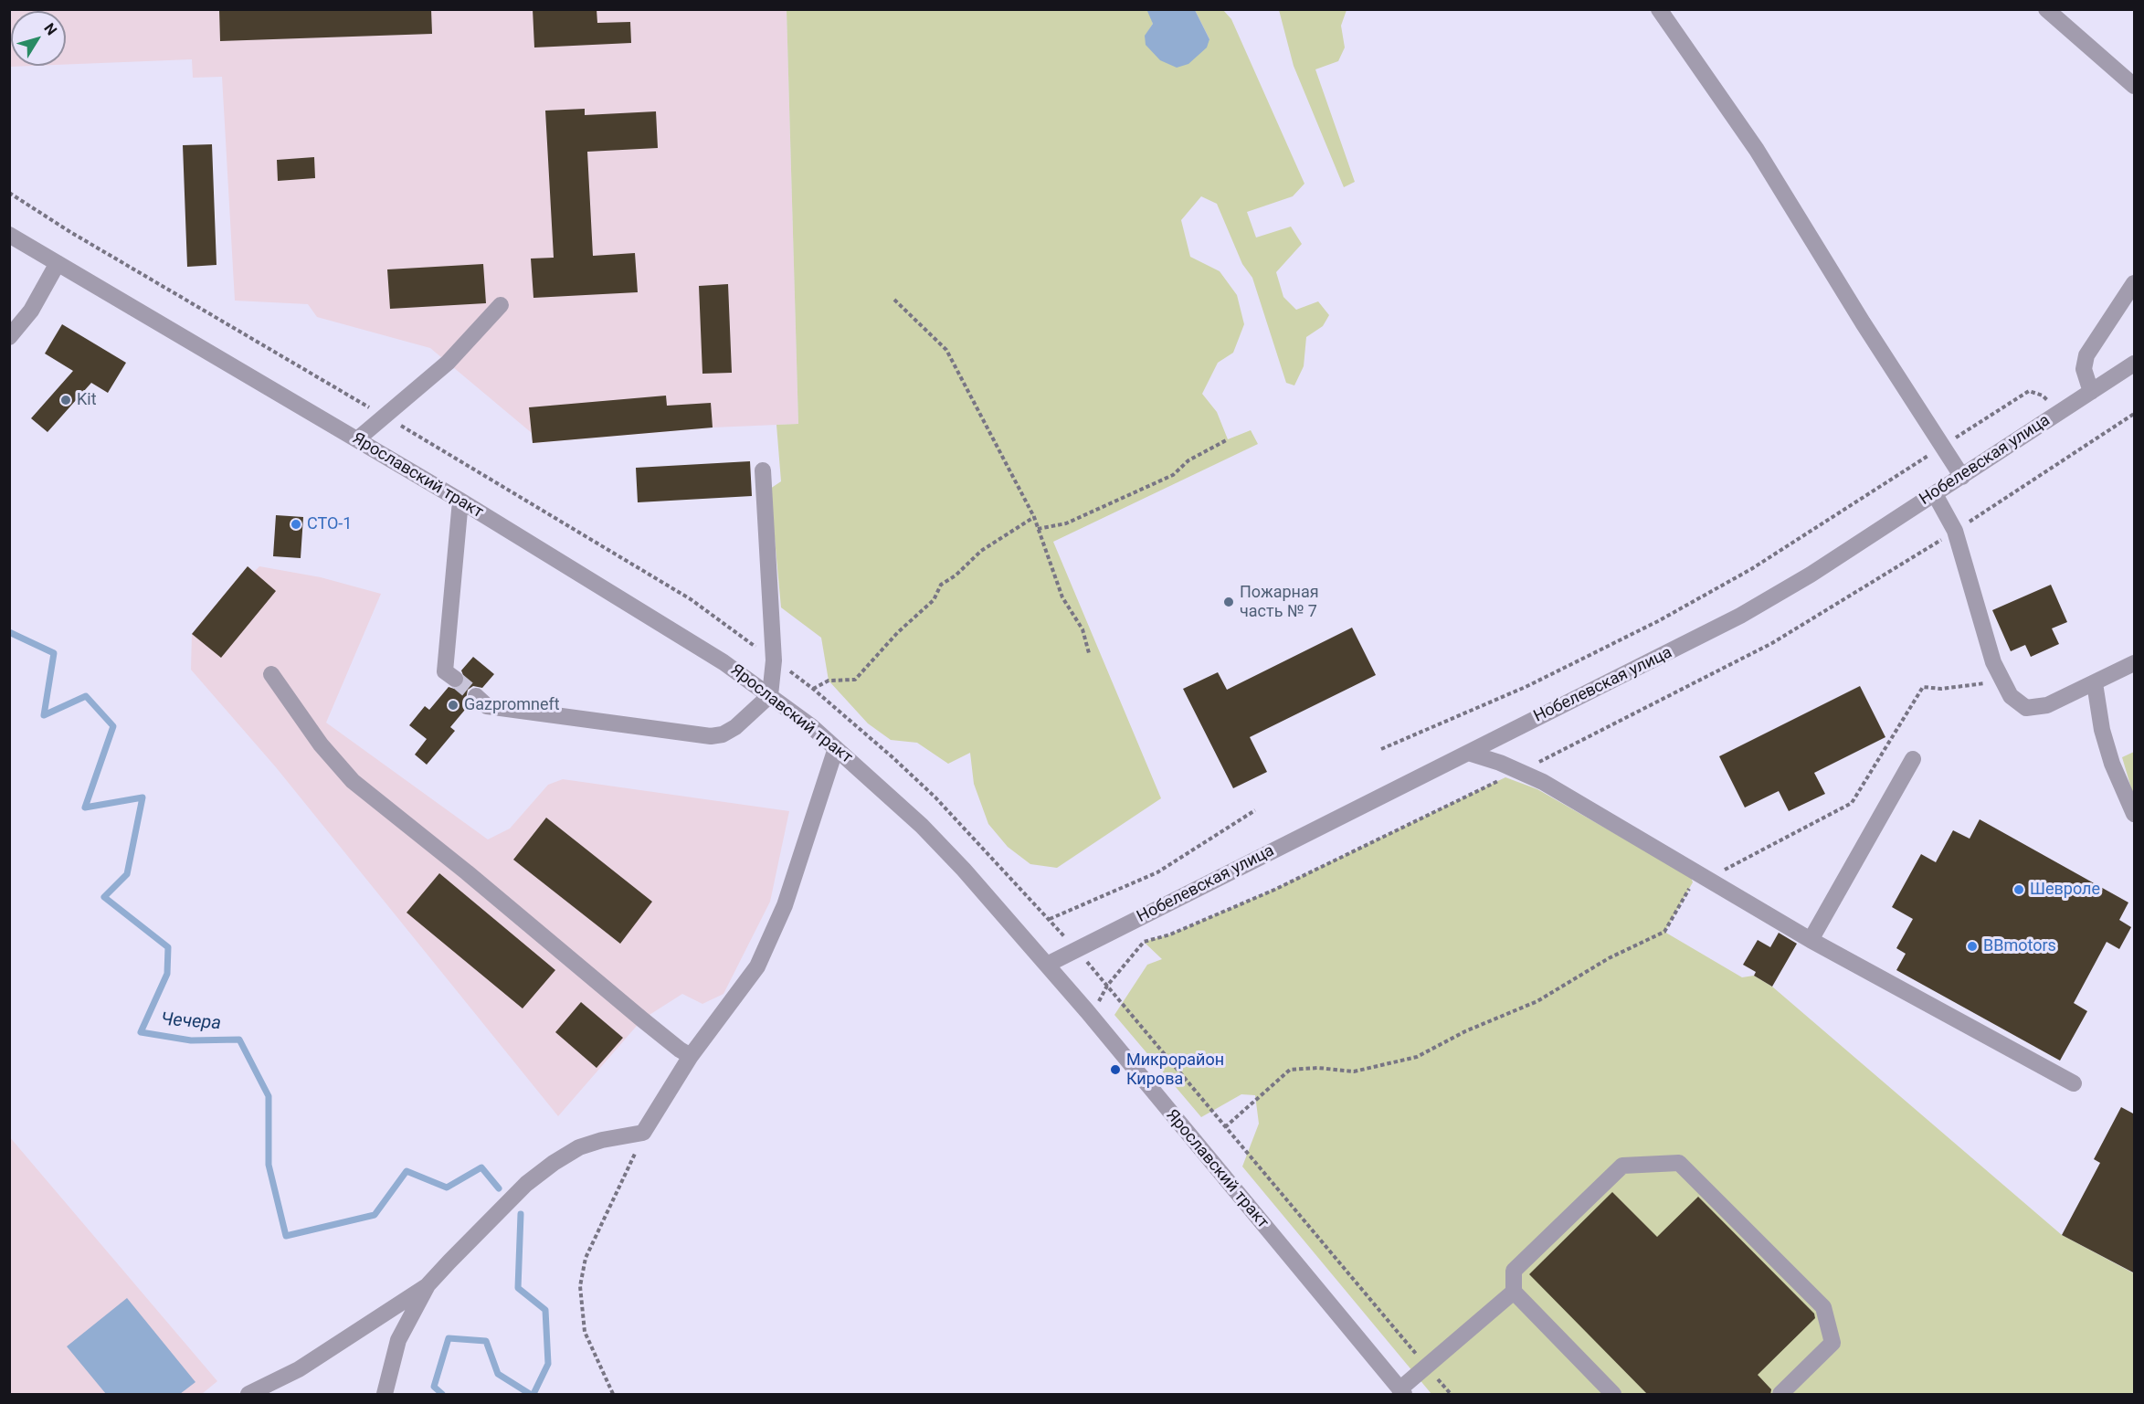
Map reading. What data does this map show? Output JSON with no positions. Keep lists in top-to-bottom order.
{
  "streets": {
    "street": ["Нобелевская улица", "Ярославский тракт"]
  },
  "crossings": [
    ["Нобелевская улица", "Ярославский тракт"]
  ],
  "water": ["Чечера"],
  "places": [
    "Kit",
    "СТО-1",
    "Пожарная часть № 7",
    "Gazpromneft",
    "Шевроле",
    "BBmotors",
    "Микрорайон Кирова"
  ],
  "north": "top right"
}
